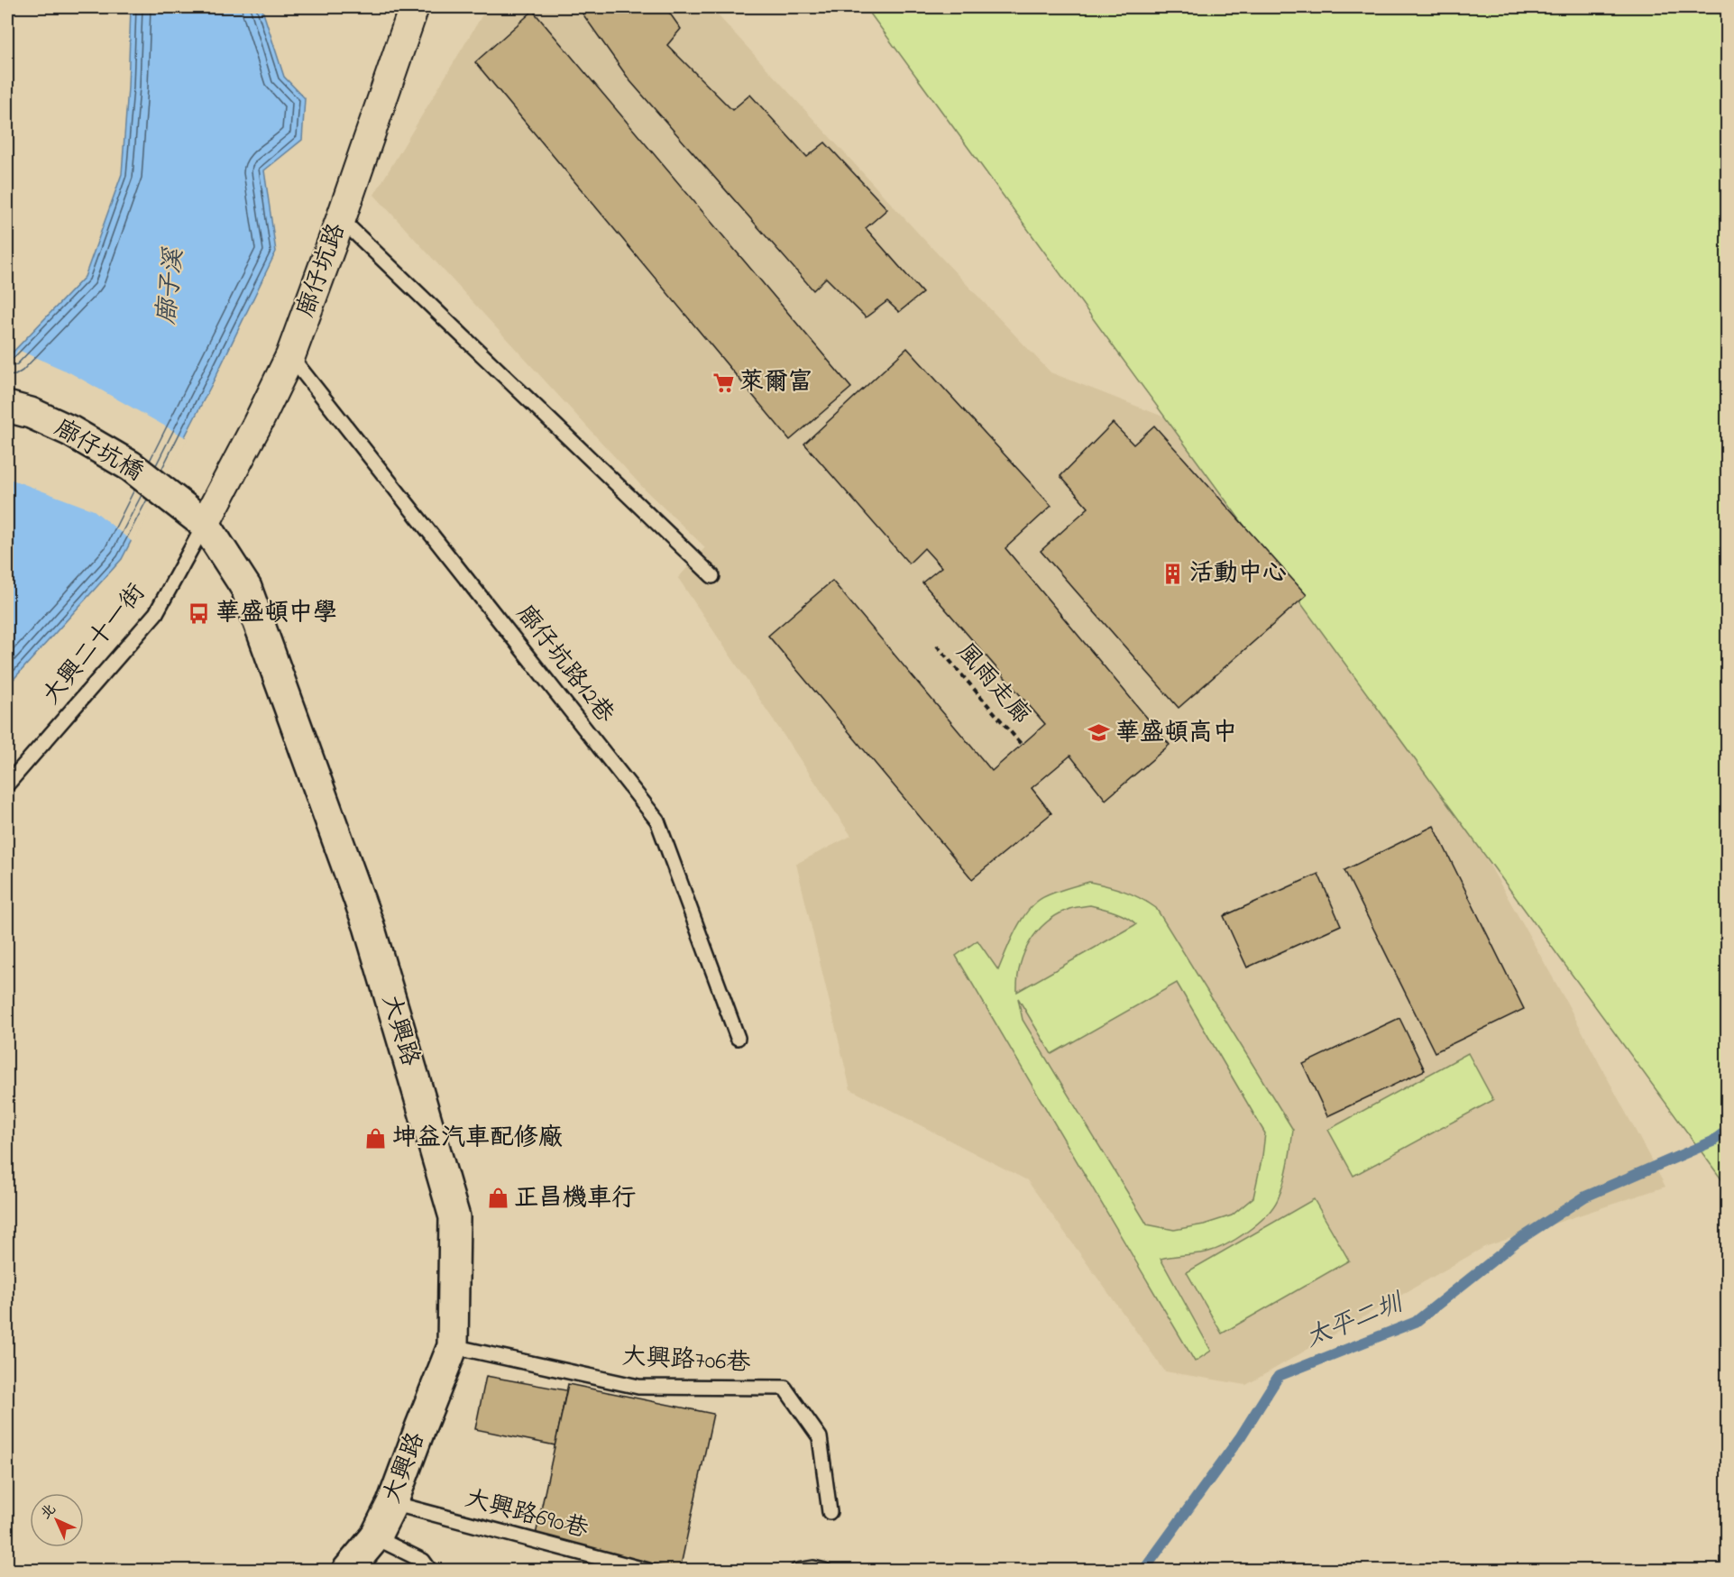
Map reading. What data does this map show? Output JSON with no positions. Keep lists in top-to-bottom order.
{
  "streets": {
    "main road": ["廍仔坑橋", "大興路"],
    "street": ["廍仔坑路"],
    "lane": [
      "大興二十一街",
      "廍仔坑路12巷",
      "大興路706巷",
      "大興路690巷"
    ],
    "path": ["風雨走廊"]
  },
  "crossings": [
    ["廍仔坑路", "廍仔坑橋"],
    ["廍仔坑路", "大興二十一街"],
    ["廍仔坑路", "廍仔坑路12巷"],
    ["廍仔坑路", "大興路"],
    ["廍仔坑橋", "大興二十一街"],
    ["廍仔坑橋", "大興路"],
    ["大興二十一街", "大興路"],
    ["大興路", "大興路706巷"],
    ["大興路", "大興路690巷"]
  ],
  "water": ["廍子溪", "太平二圳"],
  "places": {
    "supermarket": ["萊爾富"],
    "building": ["活動中心"],
    "bus stop": ["華盛頓中學"],
    "school or university": ["華盛頓高中"],
    "shop": ["坤益汽車配修廠", "正昌機車行"]
  },
  "north": "top left"
}
